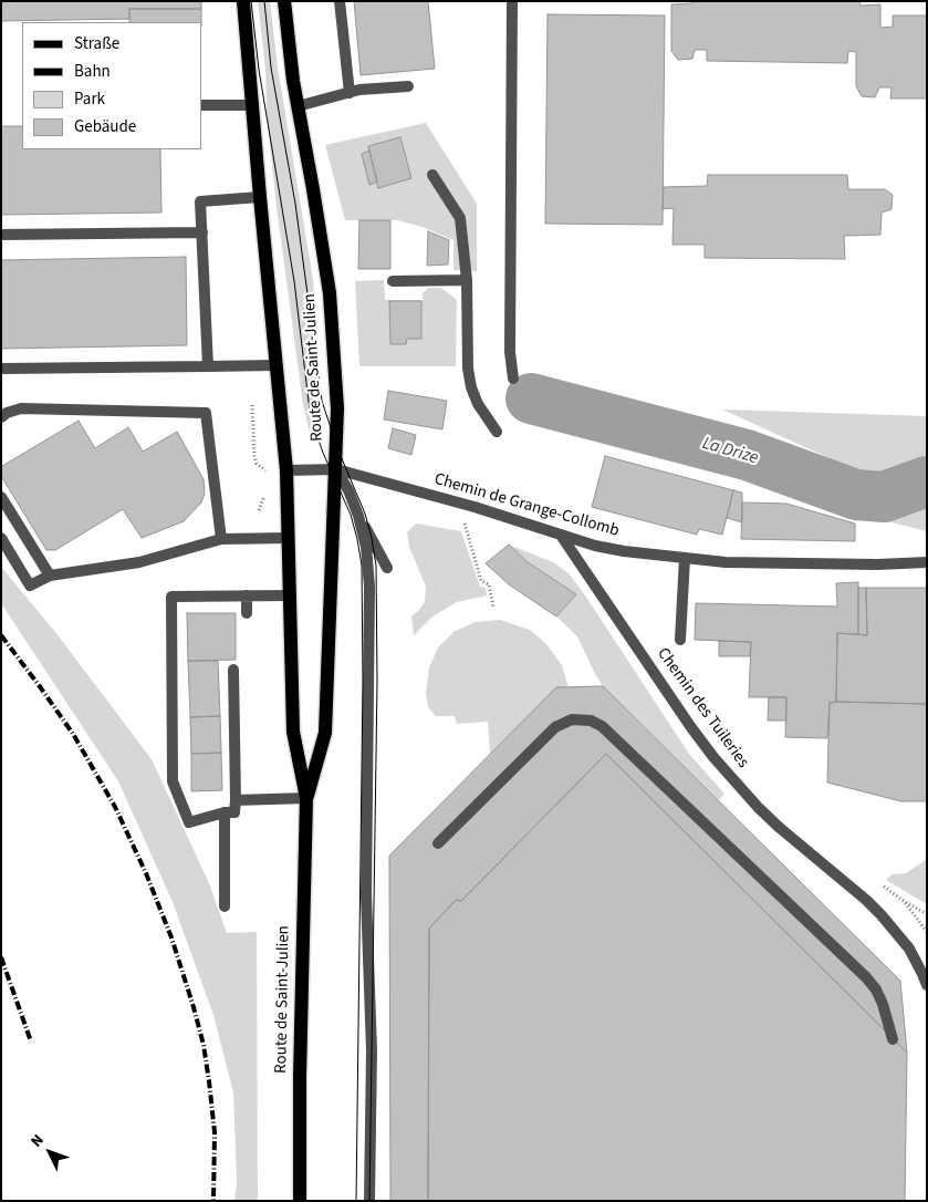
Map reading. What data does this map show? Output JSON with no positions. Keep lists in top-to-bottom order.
{
  "streets": {
    "main road": ["Route de Saint-Julien"],
    "street": ["Chemin de Grange-Collomb", "Chemin des Tuileries"]
  },
  "crossings": [
    ["Route de Saint-Julien", "Chemin de Grange-Collomb"],
    ["Chemin de Grange-Collomb", "Chemin des Tuileries"]
  ],
  "water": ["La Drize"],
  "legend": [
    "Straße",
    "Bahn",
    "Park",
    "Gebäude"
  ],
  "north": "top left"
}
